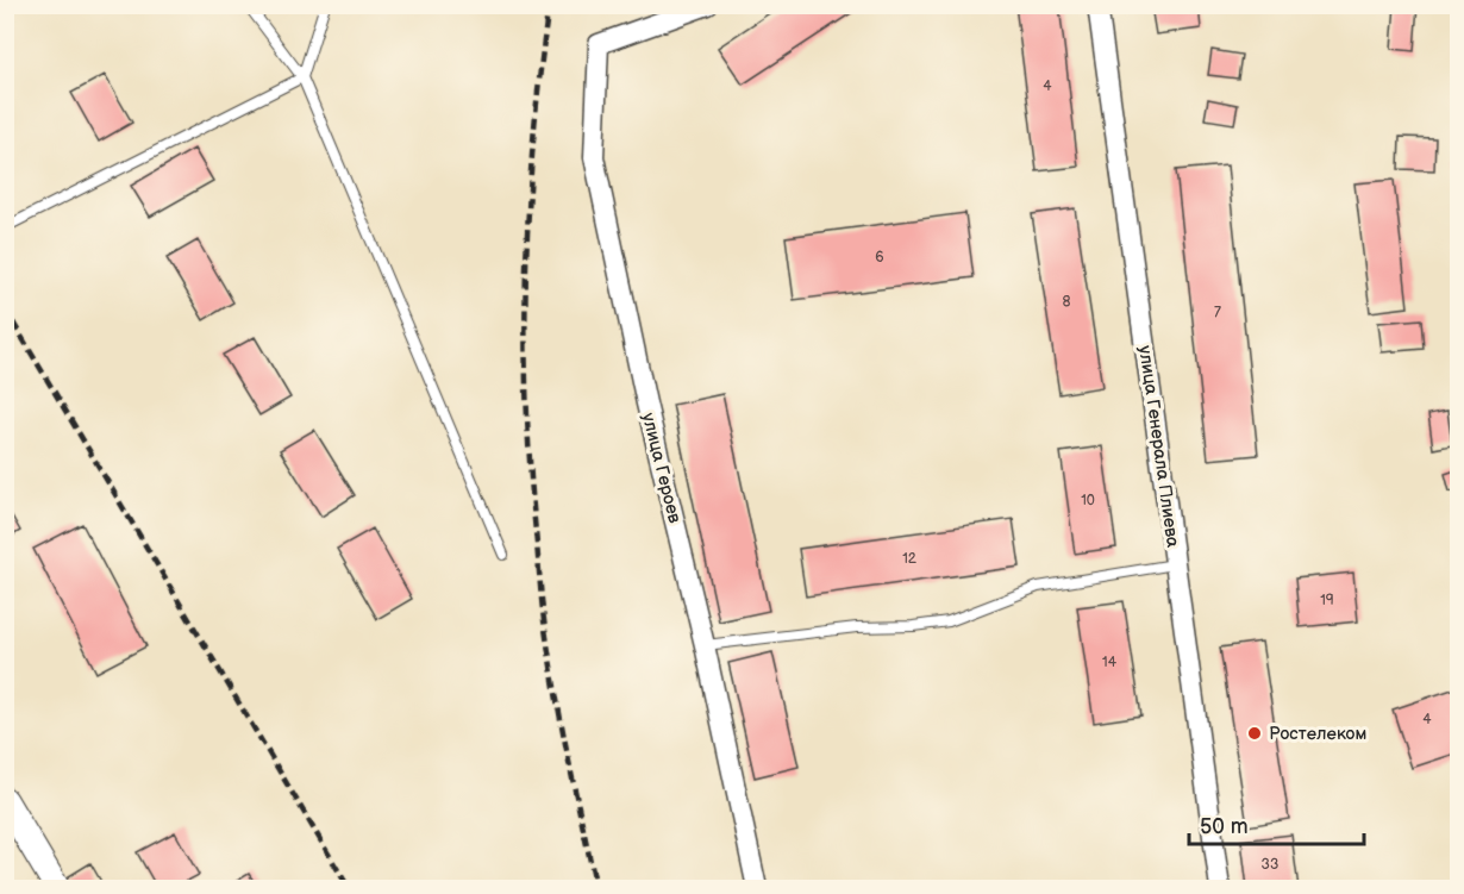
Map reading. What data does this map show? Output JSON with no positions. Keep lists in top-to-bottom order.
{
  "streets": {
    "street": ["улица Генерала Плиева", "улица Героев"]
  },
  "places": ["Ростелеком"],
  "house_numbers": [
    "4",
    "6",
    "8",
    "7",
    "10",
    "12",
    "19",
    "14",
    "4",
    "33"
  ],
  "scale_bar": "50 m"
}
